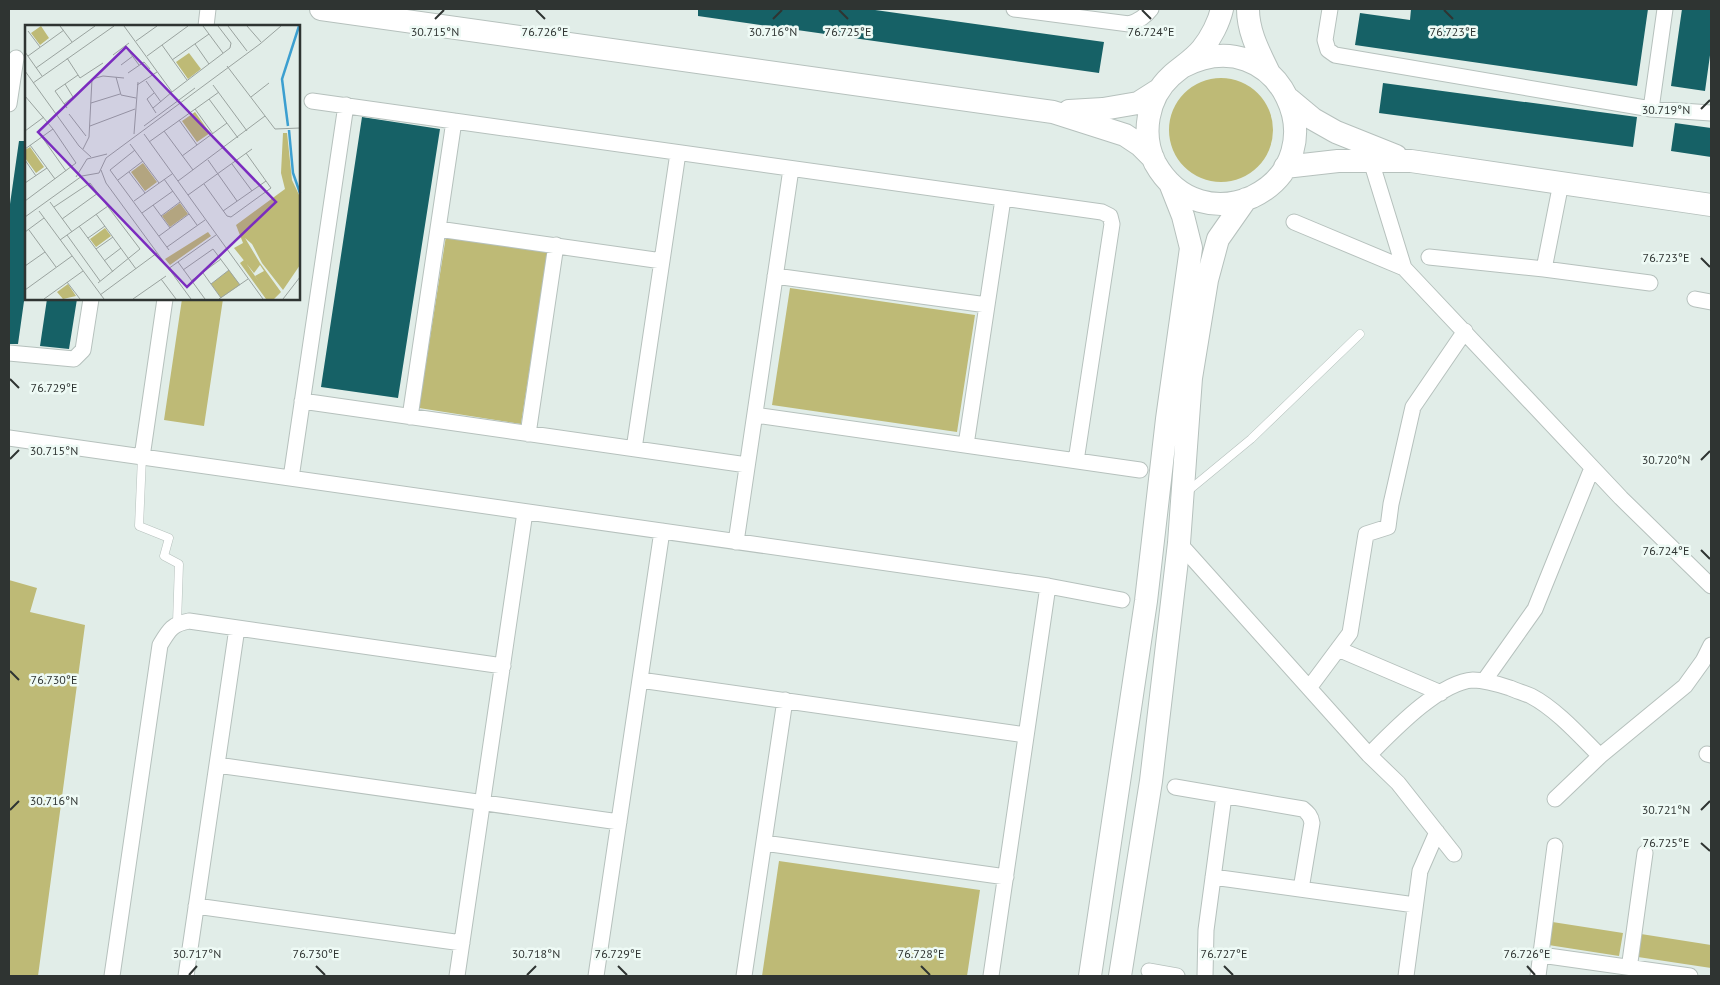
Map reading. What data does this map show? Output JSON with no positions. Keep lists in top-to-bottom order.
{
  "coordinates": [
    "76.726°E",
    "76.725°E",
    "76.724°E",
    "76.723°E",
    "30.715°N",
    "30.716°N",
    "30.719°N",
    "76.729°E",
    "30.720°N",
    "76.730°E",
    "30.721°N",
    "30.717°N",
    "30.718°N",
    "76.728°E",
    "76.727°E"
  ]
}
